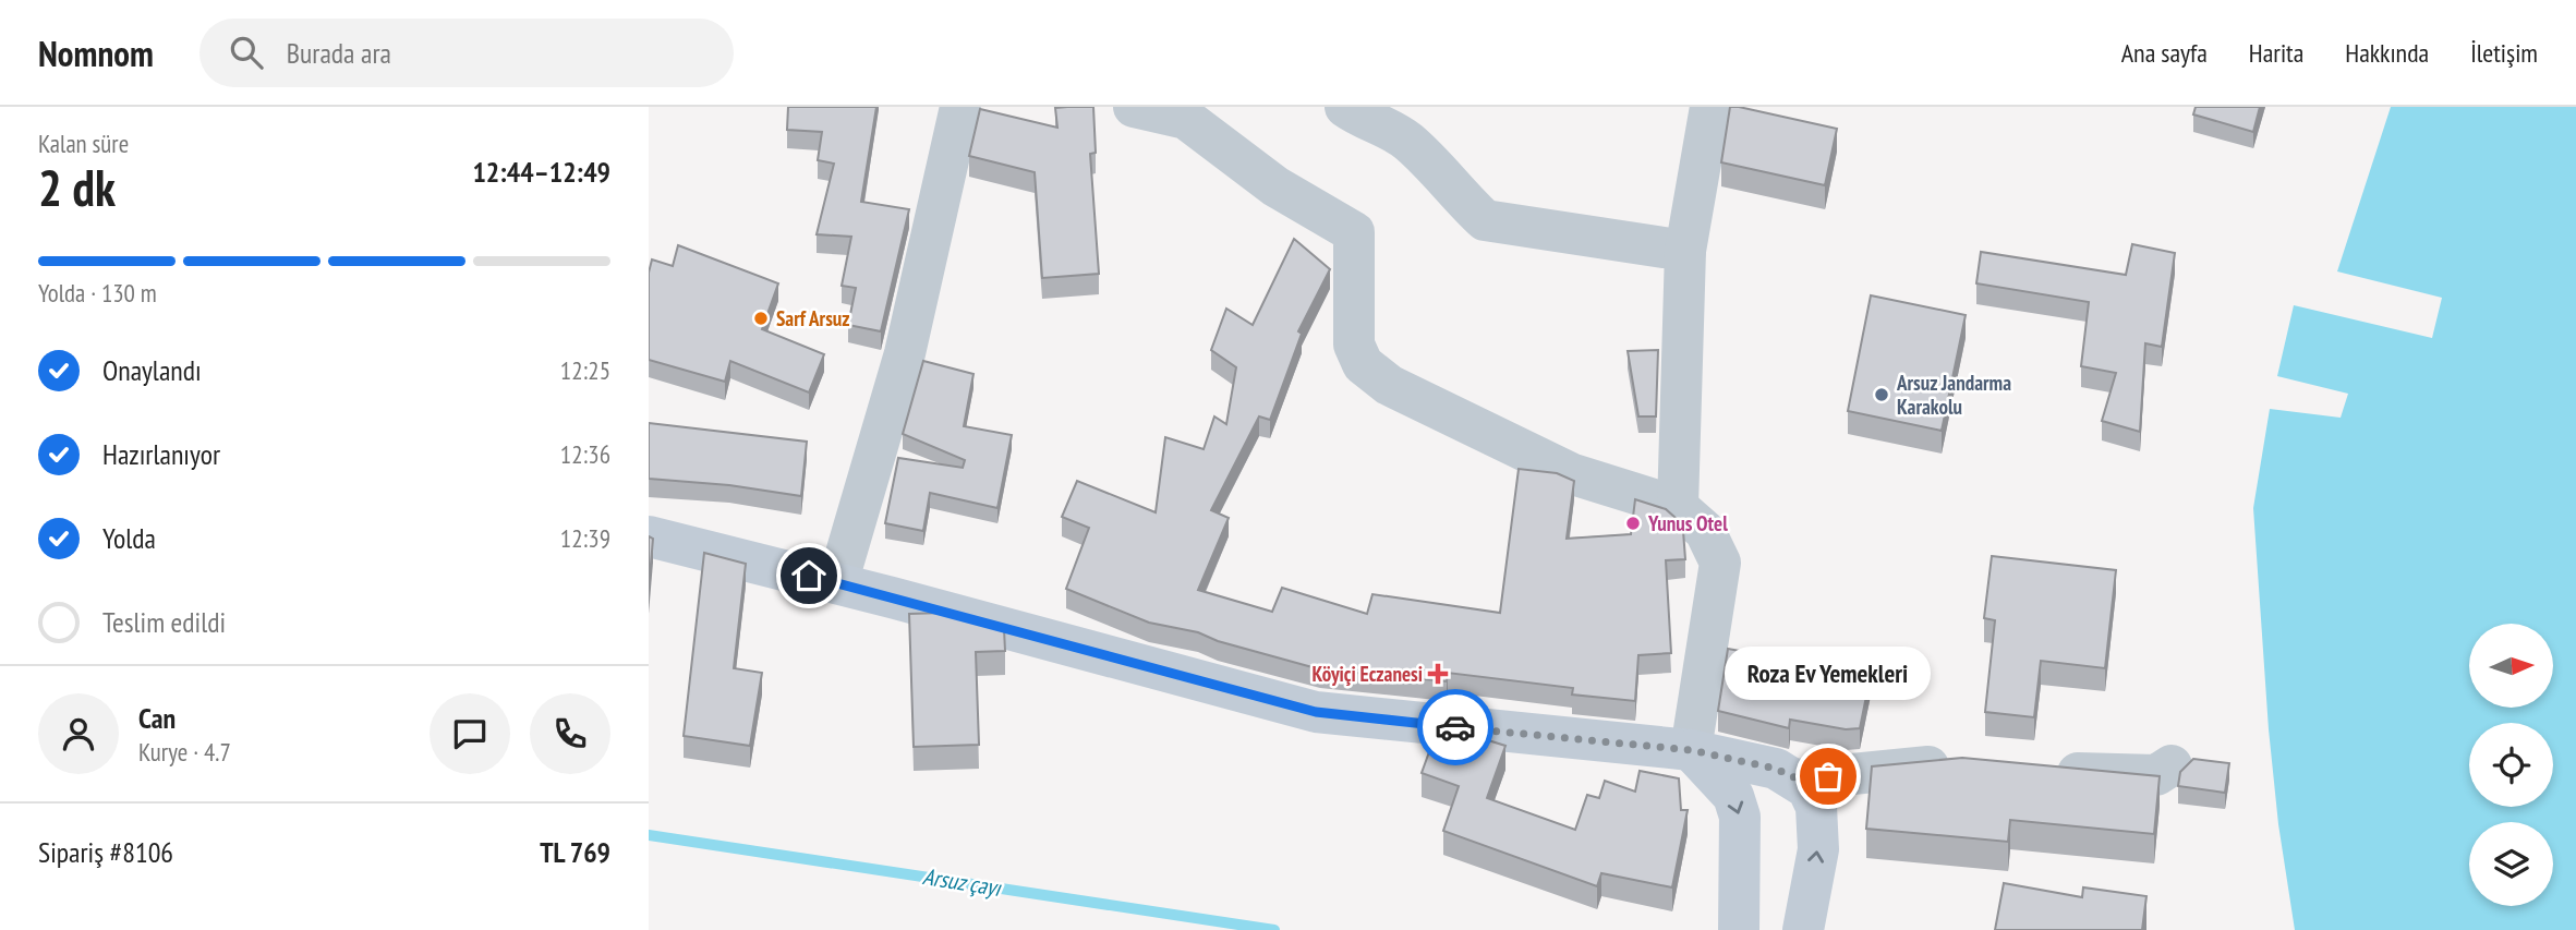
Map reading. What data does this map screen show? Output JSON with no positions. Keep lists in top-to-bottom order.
{
  "water": ["Arsuz çayı"],
  "places": {
    "other": [
      "Sarf Arsuz",
      "Arsuz Jandarma Karakolu",
      "Yunus Otel",
      "Roza Ev Yemekleri"
    ],
    "health": ["Köyiçi Eczanesi"]
  },
  "north": "right",
  "page": {
    "header": "Nomnom",
    "search": "Burada ara",
    "nav": [
      "Ana sayfa",
      "Harita",
      "Hakkında",
      "İletişim"
    ],
    "heading": ["2 dk", "Kalan süre", "12:44–12:49"],
    "panel": [
      "Can",
      "Kurye · 4.7",
      "Sipariş #8106",
      "TL 769"
    ],
    "bar": "Yolda · 130 m",
    "list": [
      ["Onaylandı", "12:25"],
      ["Hazırlanıyor", "12:36"],
      ["Yolda", "12:39"],
      "Teslim edildi"
    ],
    "bubble": "Roza Ev Yemekleri"
  }
}
